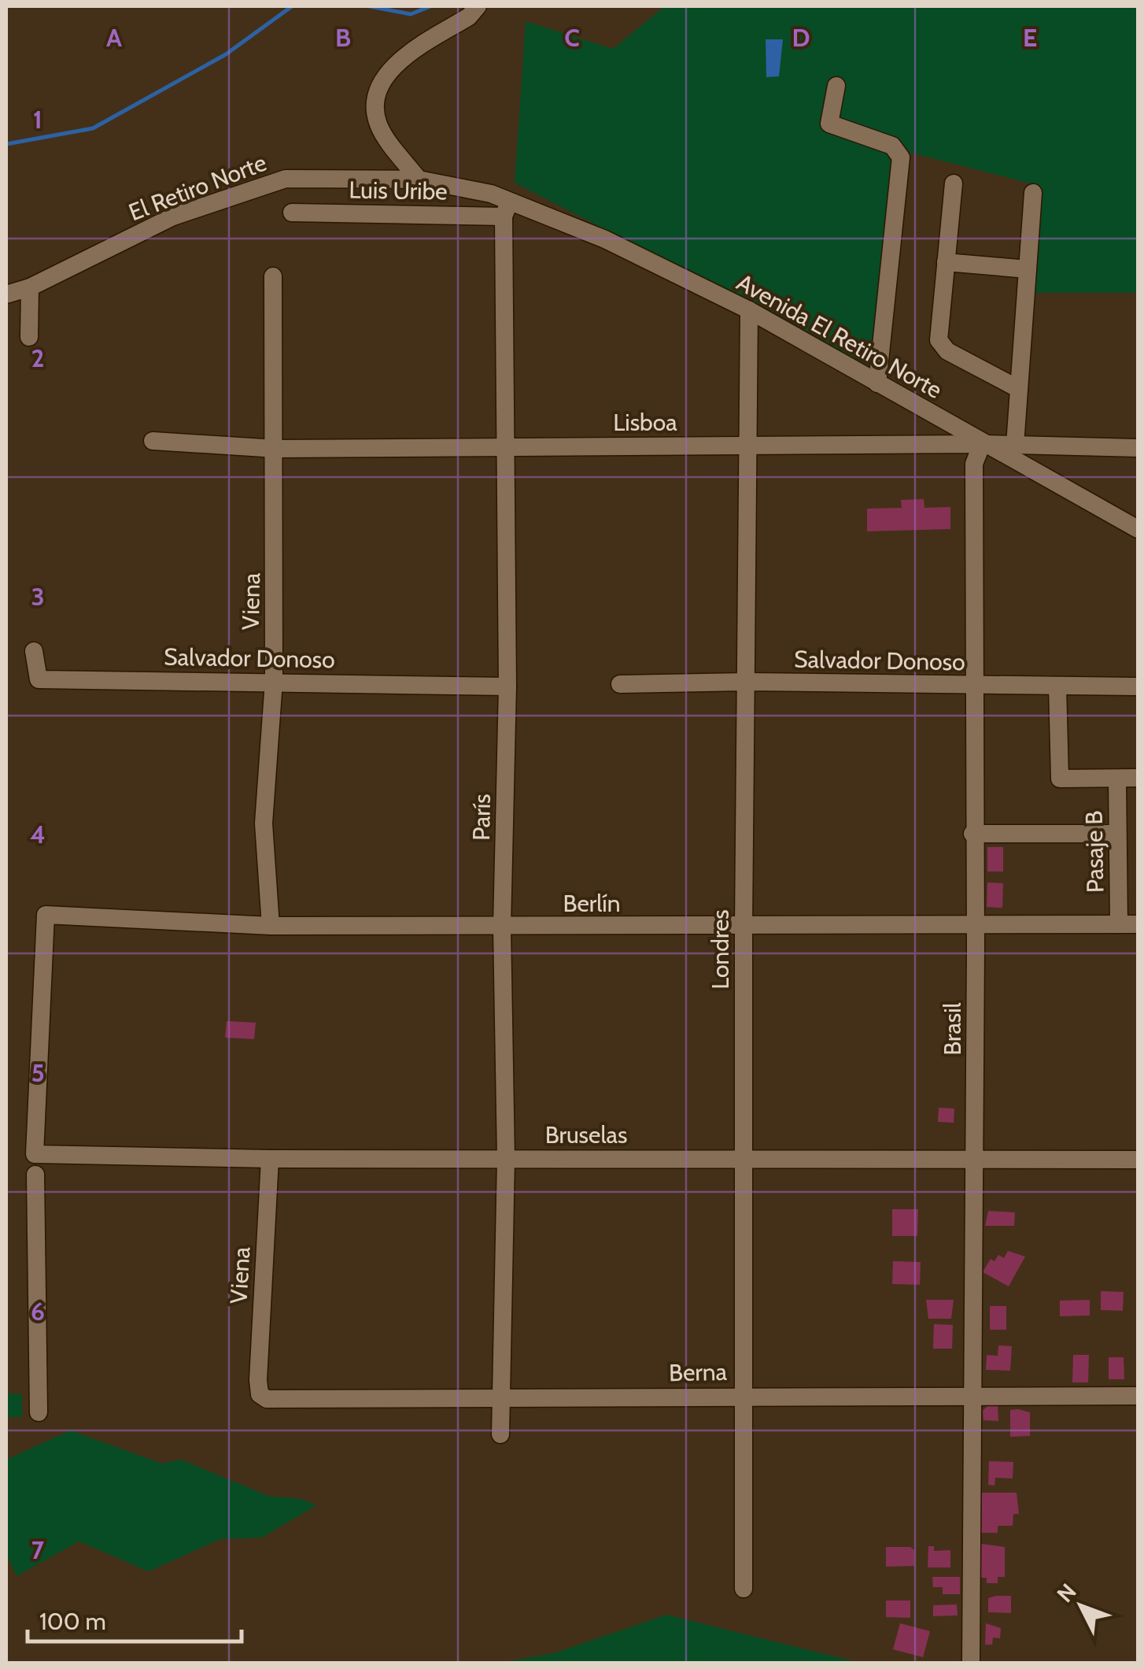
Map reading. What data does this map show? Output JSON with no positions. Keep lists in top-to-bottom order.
{
  "streets": {
    "street": [
      "El Retiro Norte",
      "Luis Uribe",
      "Avenida El Retiro Norte",
      "Lisboa",
      "Viena",
      "Salvador Donoso",
      "París",
      "Pasaje B",
      "Berlín",
      "Londres",
      "Brasil",
      "Bruselas",
      "Berna"
    ]
  },
  "crossings": [
    ["El Retiro Norte", "Luis Uribe"],
    ["El Retiro Norte", "Avenida El Retiro Norte"],
    ["El Retiro Norte", "París"],
    ["Luis Uribe", "Avenida El Retiro Norte"],
    ["Luis Uribe", "París"],
    ["Avenida El Retiro Norte", "Lisboa"],
    ["Avenida El Retiro Norte", "París"],
    ["Avenida El Retiro Norte", "Londres"],
    ["Avenida El Retiro Norte", "Brasil"],
    ["Lisboa", "Viena"],
    ["Lisboa", "París"],
    ["Lisboa", "Londres"],
    ["Lisboa", "Brasil"],
    ["Viena", "Salvador Donoso"],
    ["Viena", "Berlín"],
    ["Viena", "Bruselas"],
    ["Viena", "Berna"],
    ["Salvador Donoso", "París"],
    ["Salvador Donoso", "Londres"],
    ["Salvador Donoso", "Brasil"],
    ["París", "Berlín"],
    ["París", "Bruselas"],
    ["París", "Berna"],
    ["Pasaje B", "Berlín"],
    ["Berlín", "Londres"],
    ["Berlín", "Brasil"],
    ["Berlín", "Bruselas"],
    ["Londres", "Bruselas"],
    ["Londres", "Berna"],
    ["Brasil", "Bruselas"],
    ["Brasil", "Berna"]
  ],
  "scale_bar": "100 m",
  "north": "top left",
  "grid": {
    "columns": [
      "A",
      "B",
      "C",
      "D",
      "E"
    ],
    "rows": [
      "1",
      "2",
      "3",
      "4",
      "5",
      "6",
      "7"
    ]
  }
}
